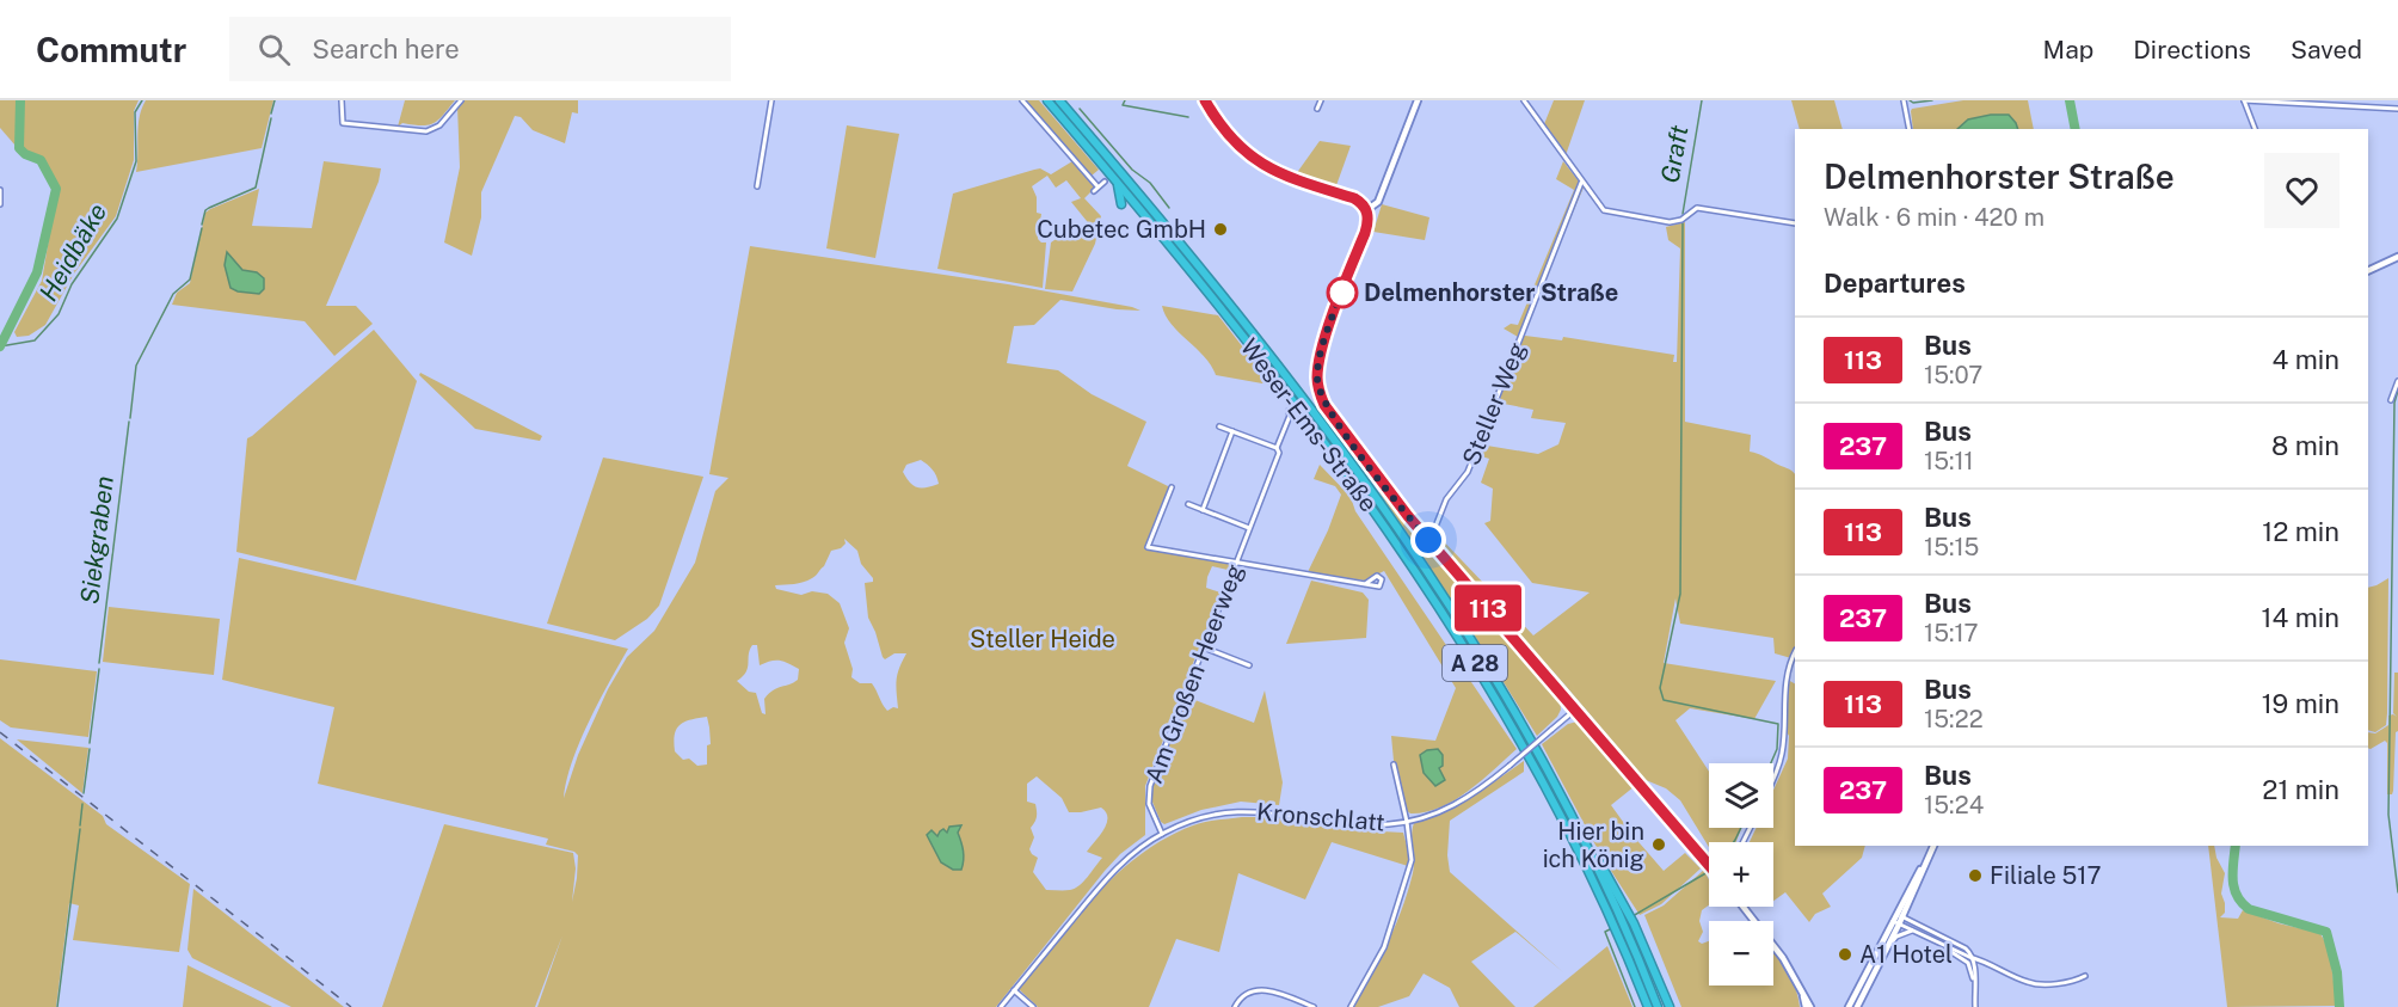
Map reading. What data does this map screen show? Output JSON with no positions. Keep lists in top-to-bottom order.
{
  "streets": {
    "highway": ["Weser-Ems-Straße", "A 28"],
    "street": ["Steller Weg", "Am Großen Heerweg", "Kronschlatt"]
  },
  "crossings": [
    ["Am Großen Heerweg", "Kronschlatt"]
  ],
  "water": ["Graft", "Heidbäke", "Siekgraben"],
  "parks": ["Steller Heide"],
  "places": [
    "Cubetec GmbH",
    "Delmenhorster Straße",
    "Hier bin ich König",
    "Filiale 517",
    "A1 Hotel"
  ],
  "lines": ["bus line 113"],
  "page": {
    "header": "Commutr",
    "search": "Search here",
    "nav": ["Map", "Directions", "Saved"],
    "on_map": "113",
    "heading": [
      ["Delmenhorster Straße", "Walk · 6 min · 420 m"],
      "Departures"
    ],
    "list": [
      {
        "mark": "113",
        "name": "Bus",
        "note": "15:07",
        "value": "4 min"
      },
      {
        "mark": "237",
        "name": "Bus",
        "note": "15:11",
        "value": "8 min"
      },
      {
        "mark": "113",
        "name": "Bus",
        "note": "15:15",
        "value": "12 min"
      },
      {
        "mark": "237",
        "name": "Bus",
        "note": "15:17",
        "value": "14 min"
      },
      {
        "mark": "113",
        "name": "Bus",
        "note": "15:22",
        "value": "19 min"
      },
      {
        "mark": "237",
        "name": "Bus",
        "note": "15:24",
        "value": "21 min"
      }
    ],
    "map_buttons": ["+", "−"]
  }
}
